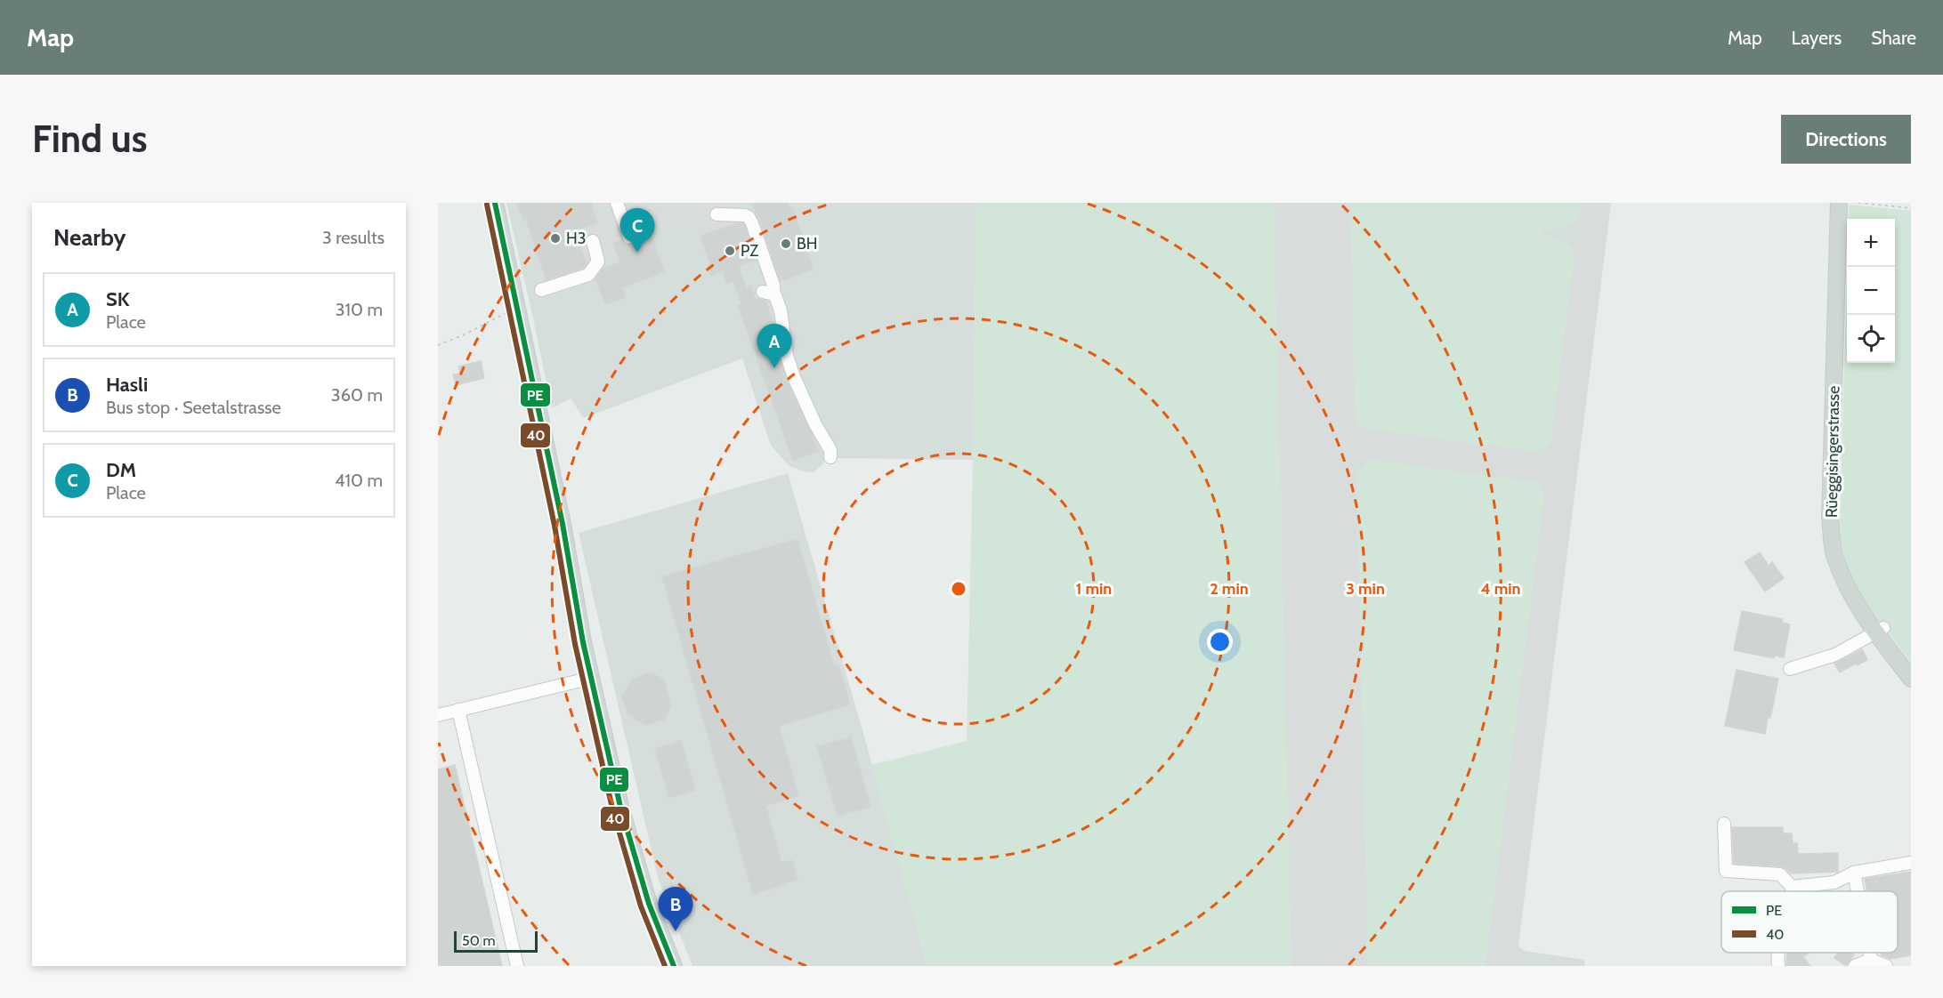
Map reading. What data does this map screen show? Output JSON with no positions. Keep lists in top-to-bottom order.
{
  "streets": {
    "main road": ["Rüeggisingerstrasse"]
  },
  "places": ["H3", "BH", "PZ"],
  "lines": ["transit line PE", "transit line 40"],
  "legend": ["PE", "40"],
  "scale_bar": "50 m",
  "page": {
    "header": "Map",
    "nav": ["Map", "Layers", "Share"],
    "buttons": "Directions",
    "title": "Find us",
    "heading": ["Nearby", "3 results"],
    "pins": ["C", "A", "B"],
    "map_buttons": ["+", "−"],
    "list": [
      {
        "mark": "A",
        "name": "SK",
        "note": "Place",
        "value": "310 m"
      },
      {
        "mark": "B",
        "name": "Hasli",
        "note": "Bus stop · Seetalstrasse",
        "value": "360 m"
      },
      {
        "mark": "C",
        "name": "DM",
        "note": "Place",
        "value": "410 m"
      }
    ],
    "scale": "50 m"
  },
  "rings": [
    "1 min",
    "2 min",
    "3 min",
    "4 min"
  ]
}
